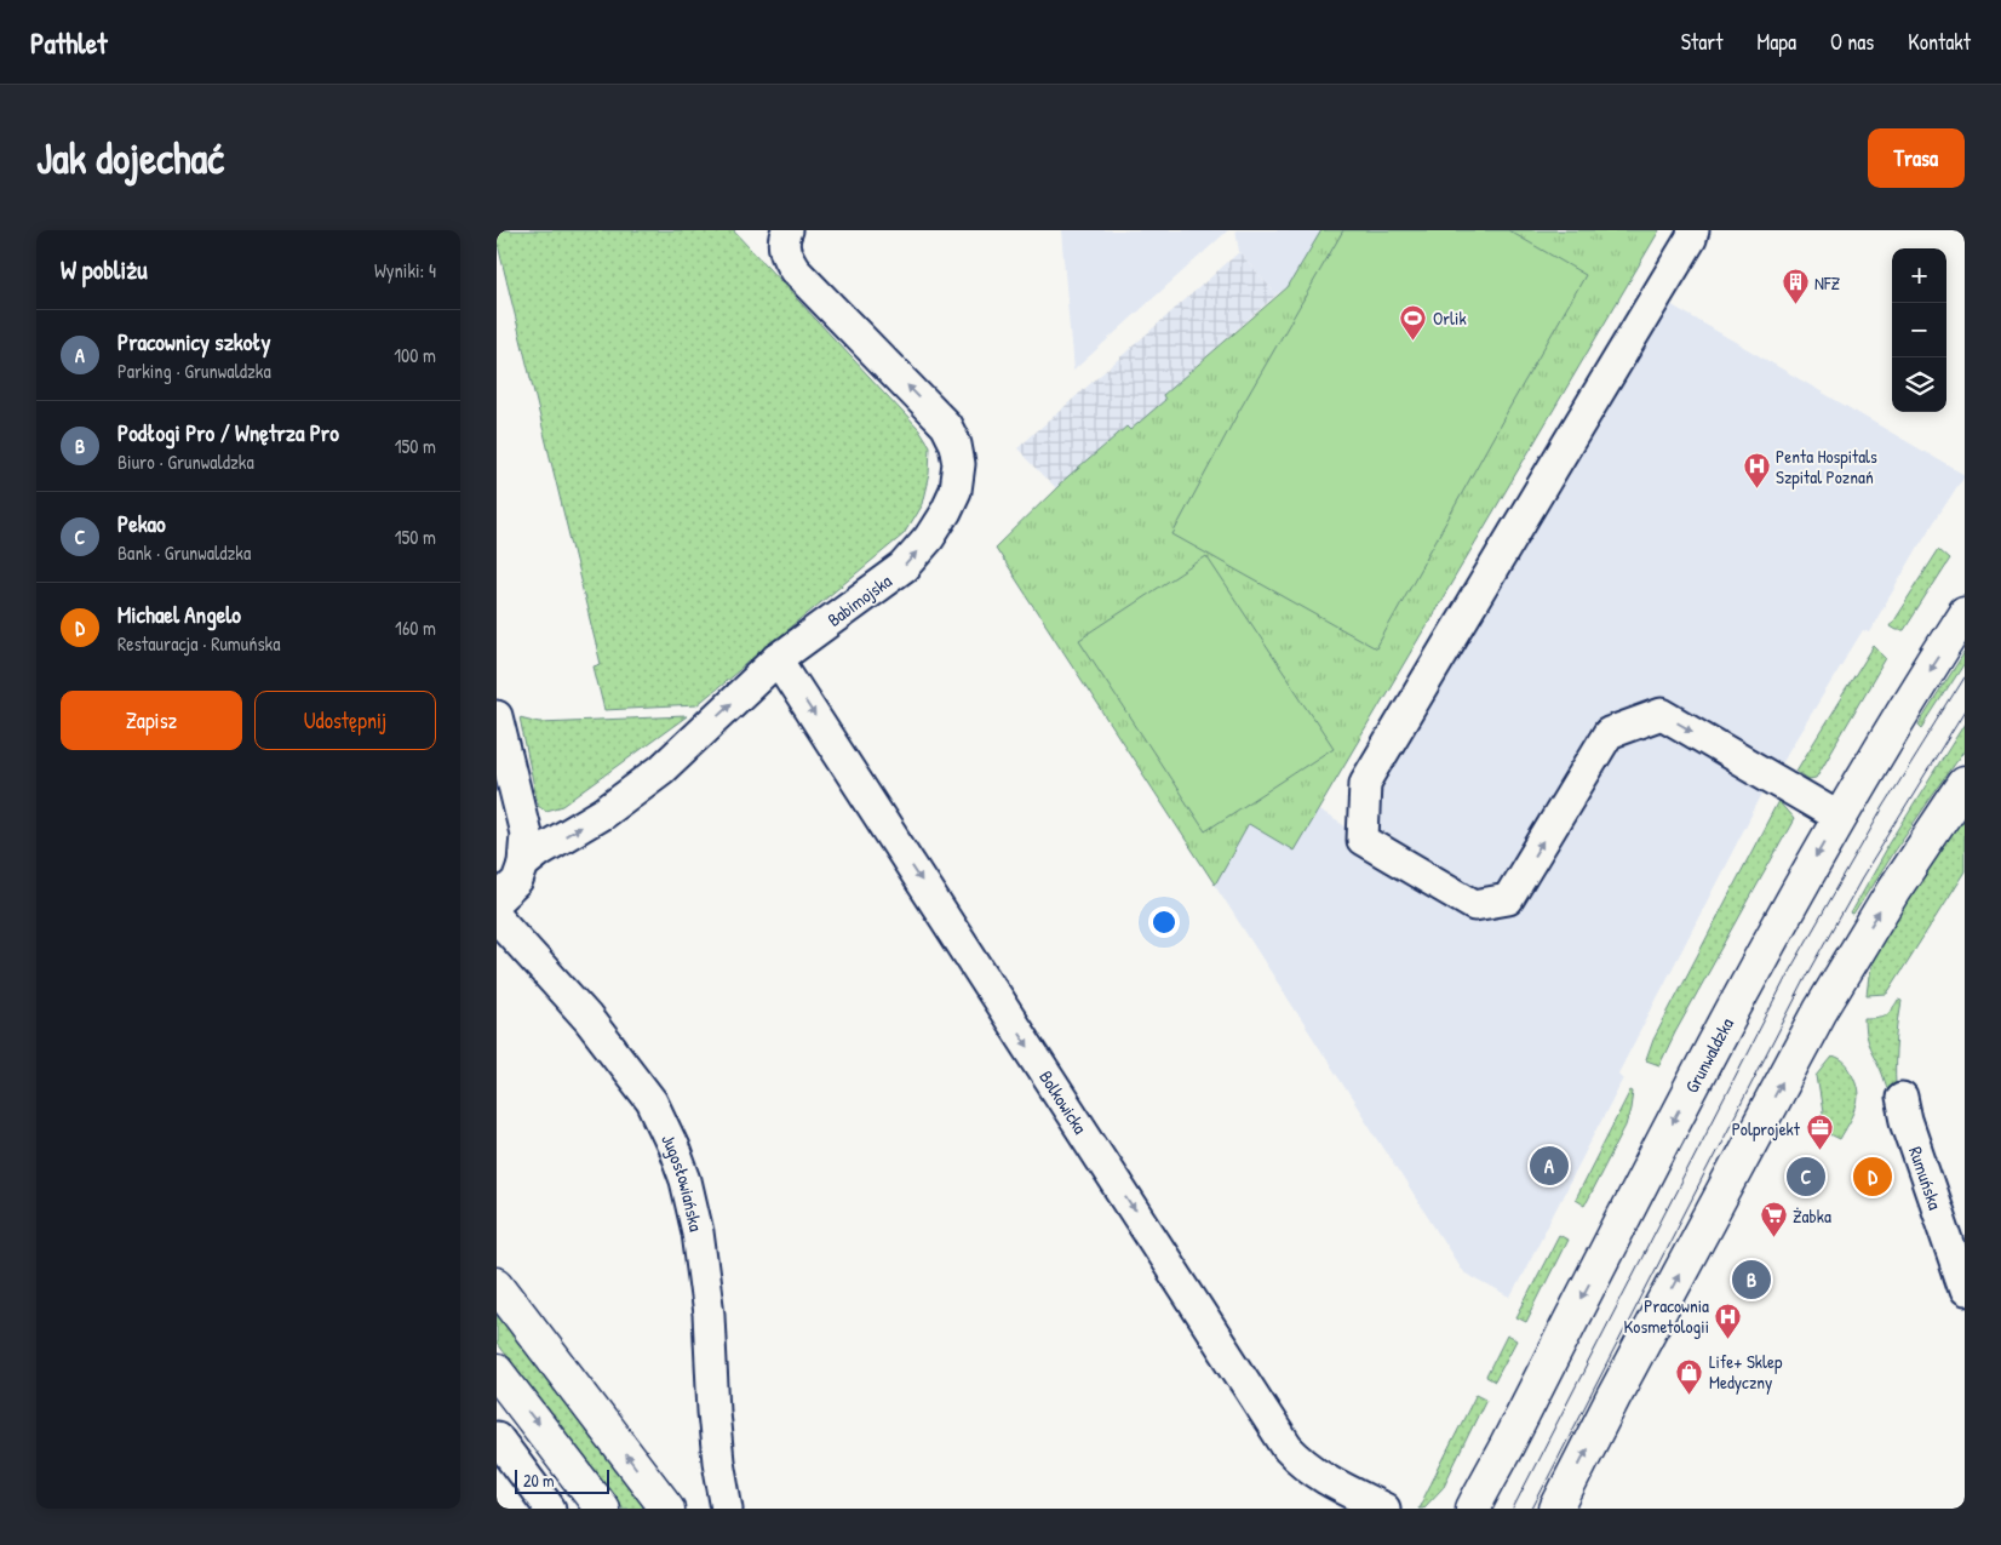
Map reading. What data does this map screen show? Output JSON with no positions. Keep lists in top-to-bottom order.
{
  "streets": {
    "street": [
      "Babimojska",
      "Grunwaldzka",
      "Bolkowicka",
      "Rumuńska",
      "Jugosłowiańska"
    ]
  },
  "crossings": [
    ["Babimojska", "Bolkowicka"]
  ],
  "one_way": ["Bolkowicka"],
  "places": {
    "building": ["NFZ"],
    "sports": ["Orlik"],
    "hospital": ["Penta Hospitals Szpital Poznań", "Pracownia Kosmetologii"],
    "office": ["Polprojekt"],
    "supermarket": ["Żabka"],
    "shop": ["Life+ Sklep Medyczny"]
  },
  "scale_bar": "20 m",
  "page": {
    "header": "Pathlet",
    "nav": [
      "Start",
      "Mapa",
      "O nas",
      "Kontakt"
    ],
    "buttons": [
      "Trasa",
      ["Zapisz", "Udostępnij"]
    ],
    "title": "Jak dojechać",
    "heading": ["W pobliżu", "Wyniki: 4"],
    "map_buttons": ["+", "−"],
    "list": [
      {
        "mark": "A",
        "name": "Pracownicy szkoły",
        "note": "Parking · Grunwaldzka",
        "value": "100 m"
      },
      {
        "mark": "B",
        "name": "Podłogi Pro / Wnętrza Pro",
        "note": "Biuro · Grunwaldzka",
        "value": "150 m"
      },
      {
        "mark": "C",
        "name": "Pekao",
        "note": "Bank · Grunwaldzka",
        "value": "150 m"
      },
      {
        "mark": "D",
        "name": "Michael Angelo",
        "note": "Restauracja · Rumuńska",
        "value": "160 m"
      }
    ],
    "pins": [
      "A",
      "C",
      "D",
      "B"
    ],
    "scale": "20 m"
  }
}
